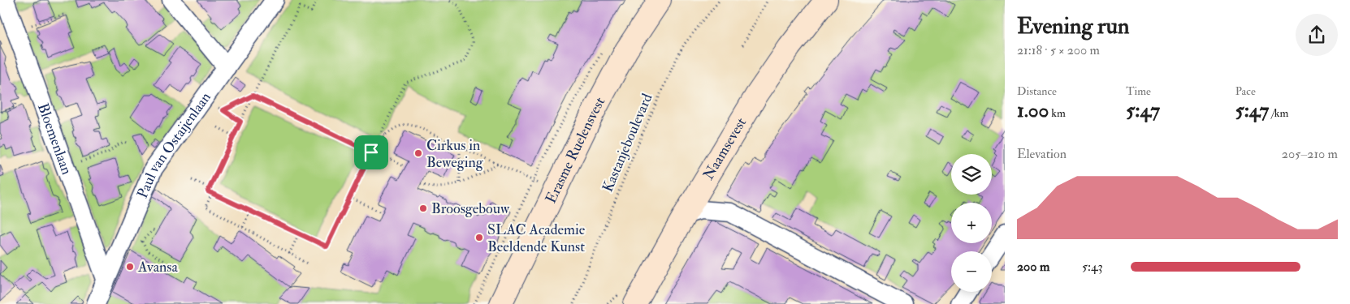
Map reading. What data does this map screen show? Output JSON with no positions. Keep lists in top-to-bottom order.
{
  "streets": {
    "main road": ["Naamsevest", "Erasme Ruelensvest"],
    "street": ["Bloemenlaan", "Paul van Ostaijenlaan"],
    "path": ["Kastanjeboulevard"]
  },
  "crossings": [
    ["Bloemenlaan", "Paul van Ostaijenlaan"]
  ],
  "places": [
    "Cirkus in Beweging",
    "Broosgebouw",
    "SLAC Academie Beeldende Kunst",
    "Avansa"
  ],
  "page": {
    "heading": ["Evening run", "21:18 · 5 × 200 m"],
    "stats": [
      ["Distance", "1.00 km"],
      ["Time", "5:47"],
      ["Pace", "5:47 /km"]
    ],
    "chart": ["Elevation", "205–210 m"],
    "map_buttons": ["+", "−"],
    "list": [
      {
        "name": "200 m",
        "note": "5:43"
      }
    ]
  }
}
